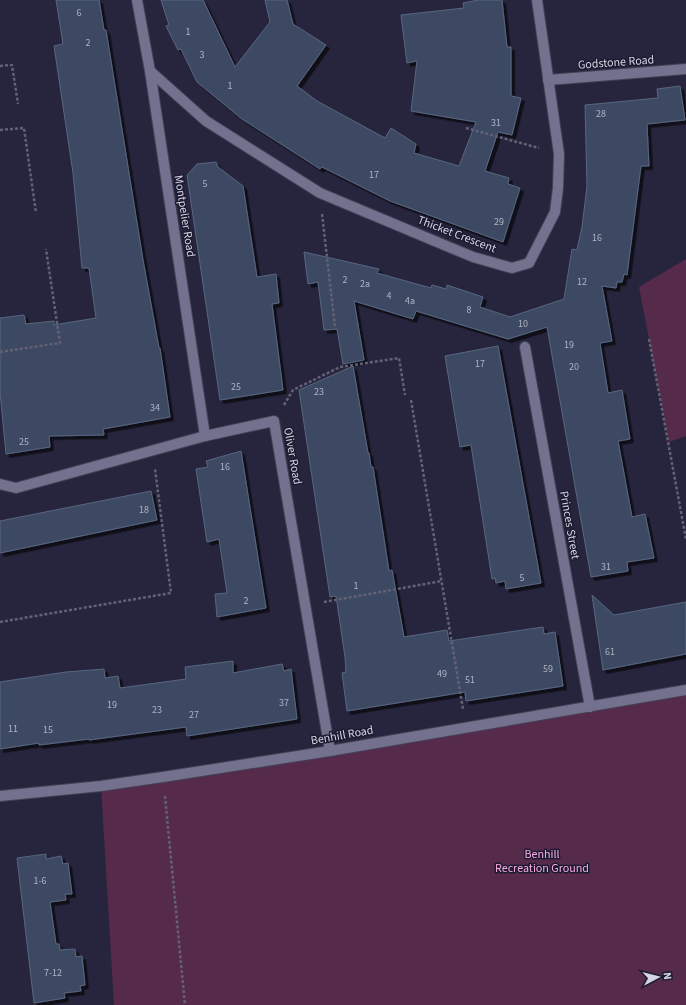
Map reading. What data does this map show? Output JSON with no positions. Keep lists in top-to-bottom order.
{
  "streets": {
    "street": [
      "Godstone Road",
      "Montpelier Road",
      "Thicket Crescent",
      "Oliver Road",
      "Princes Street",
      "Benhill Road"
    ]
  },
  "crossings": [
    ["Godstone Road", "Thicket Crescent"],
    ["Montpelier Road", "Thicket Crescent"],
    ["Montpelier Road", "Oliver Road"],
    ["Oliver Road", "Benhill Road"],
    ["Princes Street", "Benhill Road"]
  ],
  "parks": ["Benhill Recreation Ground"],
  "house_numbers": [
    "6",
    "1",
    "2",
    "3",
    "1",
    "28",
    "31",
    "17",
    "5",
    "29",
    "16",
    "2",
    "12",
    "2a",
    "4",
    "4a",
    "8",
    "10",
    "19",
    "17",
    "20",
    "25",
    "23",
    "34",
    "25",
    "16",
    "18",
    "31",
    "5",
    "1",
    "2",
    "61",
    "59",
    "49",
    "51",
    "37",
    "19",
    "23",
    "27",
    "11",
    "15",
    "1-6",
    "7-12"
  ],
  "north": "right"
}
